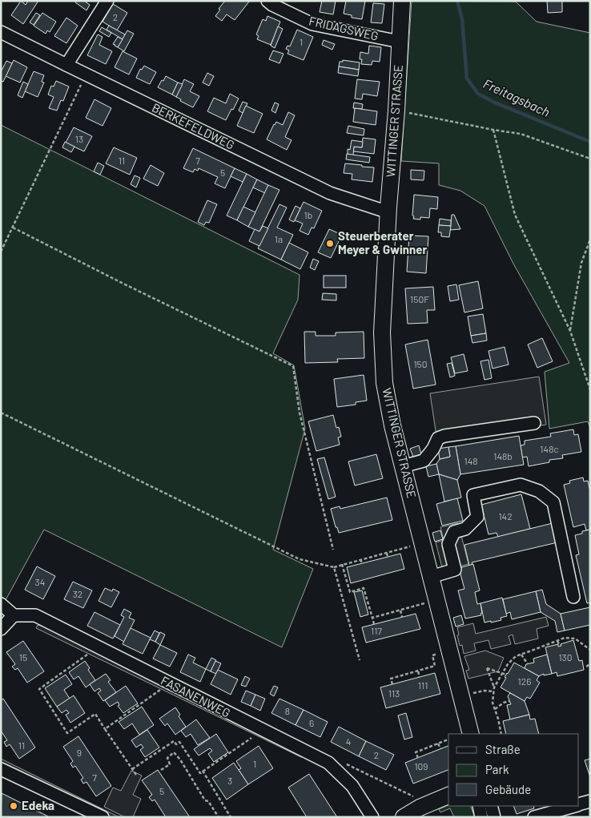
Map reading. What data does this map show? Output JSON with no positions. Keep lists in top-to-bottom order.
{
  "streets": {
    "main road": ["WITTINGER STRASSE"],
    "street": ["FRIDAGSWEG", "BERKEFELDWEG", "FASANENWEG"]
  },
  "crossings": [
    ["FRIDAGSWEG", "WITTINGER STRASSE"],
    ["WITTINGER STRASSE", "BERKEFELDWEG"]
  ],
  "water": ["Freitagsbach"],
  "places": ["Steuerberater Meyer & Gwinner", "Edeka"],
  "house_numbers": [
    "2",
    "1",
    "13",
    "11",
    "7",
    "5",
    "1b",
    "1a",
    "150F",
    "150",
    "148c",
    "148b",
    "148",
    "142",
    "34",
    "32",
    "117",
    "15",
    "130",
    "126",
    "111",
    "113",
    "8",
    "6",
    "4",
    "11",
    "9",
    "2",
    "1",
    "109",
    "7",
    "3",
    "5"
  ],
  "legend": ["Straße", "Park", "Gebäude"]
}
